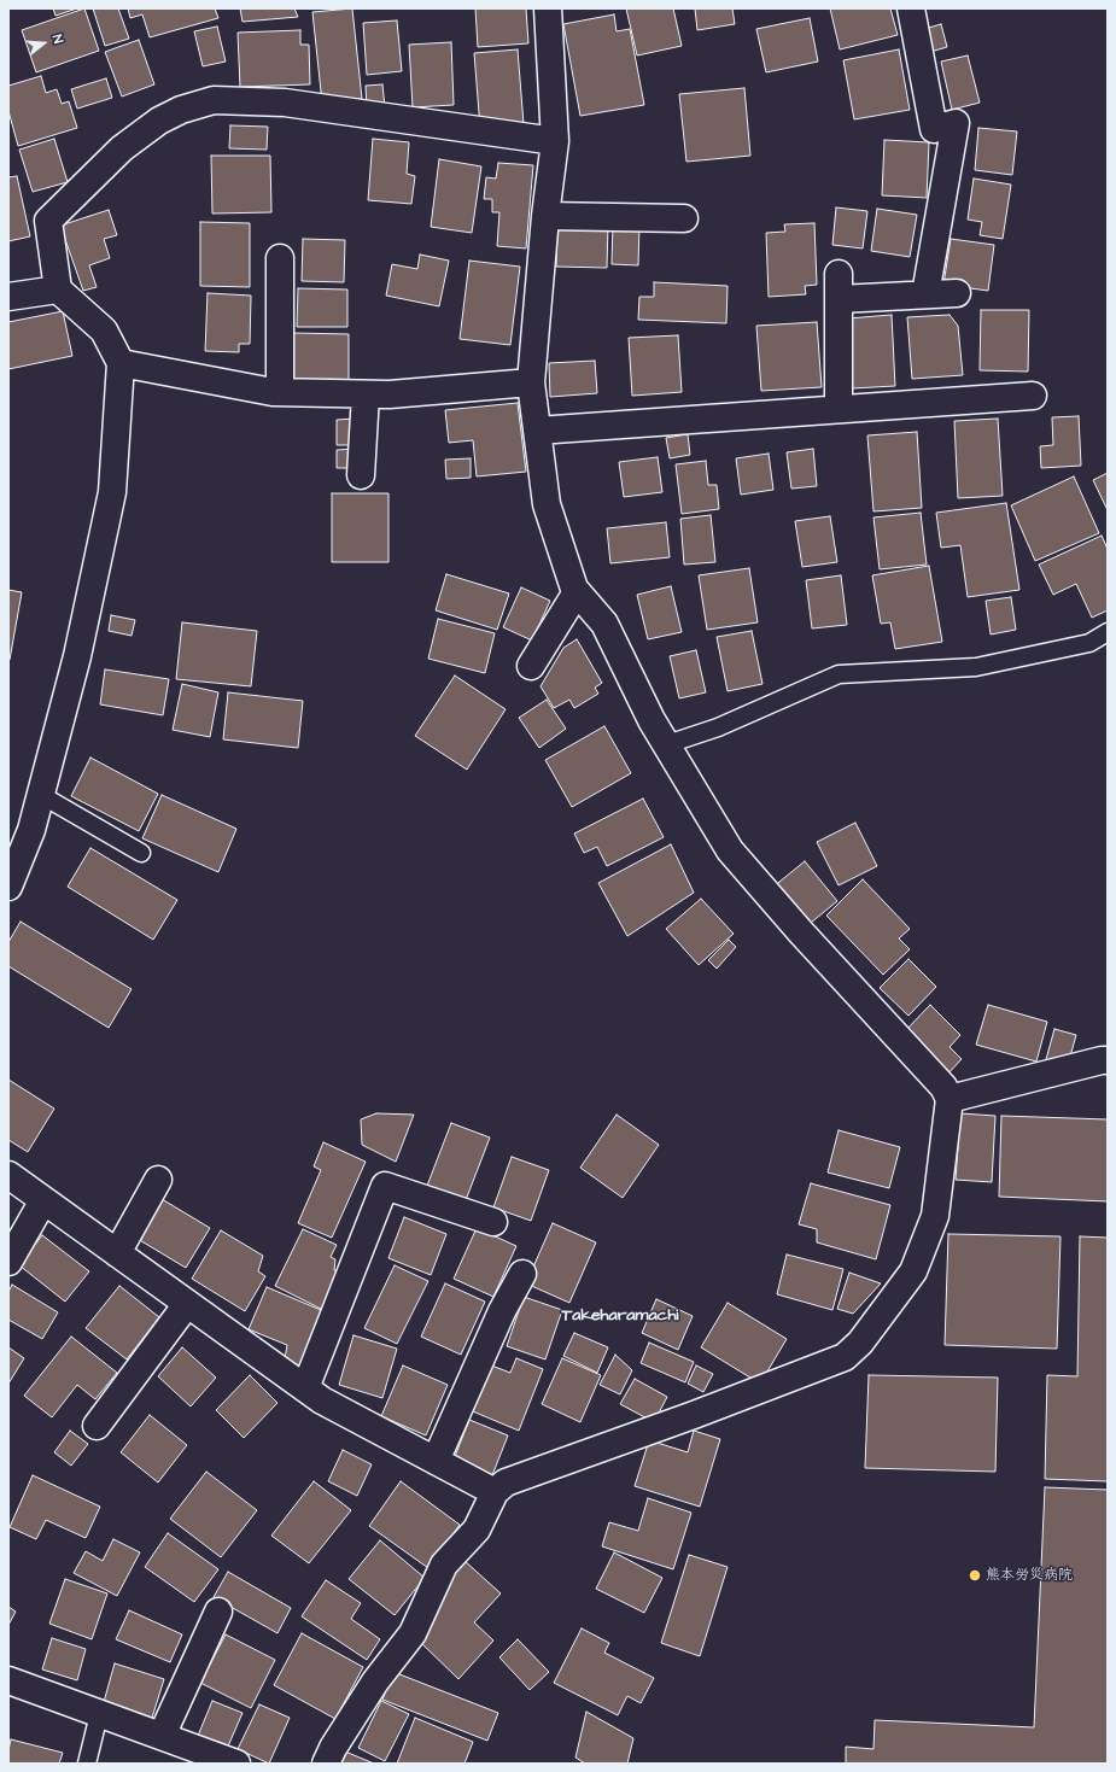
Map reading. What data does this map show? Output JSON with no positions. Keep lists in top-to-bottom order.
{
  "districts": ["Takeharamachi"],
  "places": ["熊本労災病院"],
  "north": "right"
}
